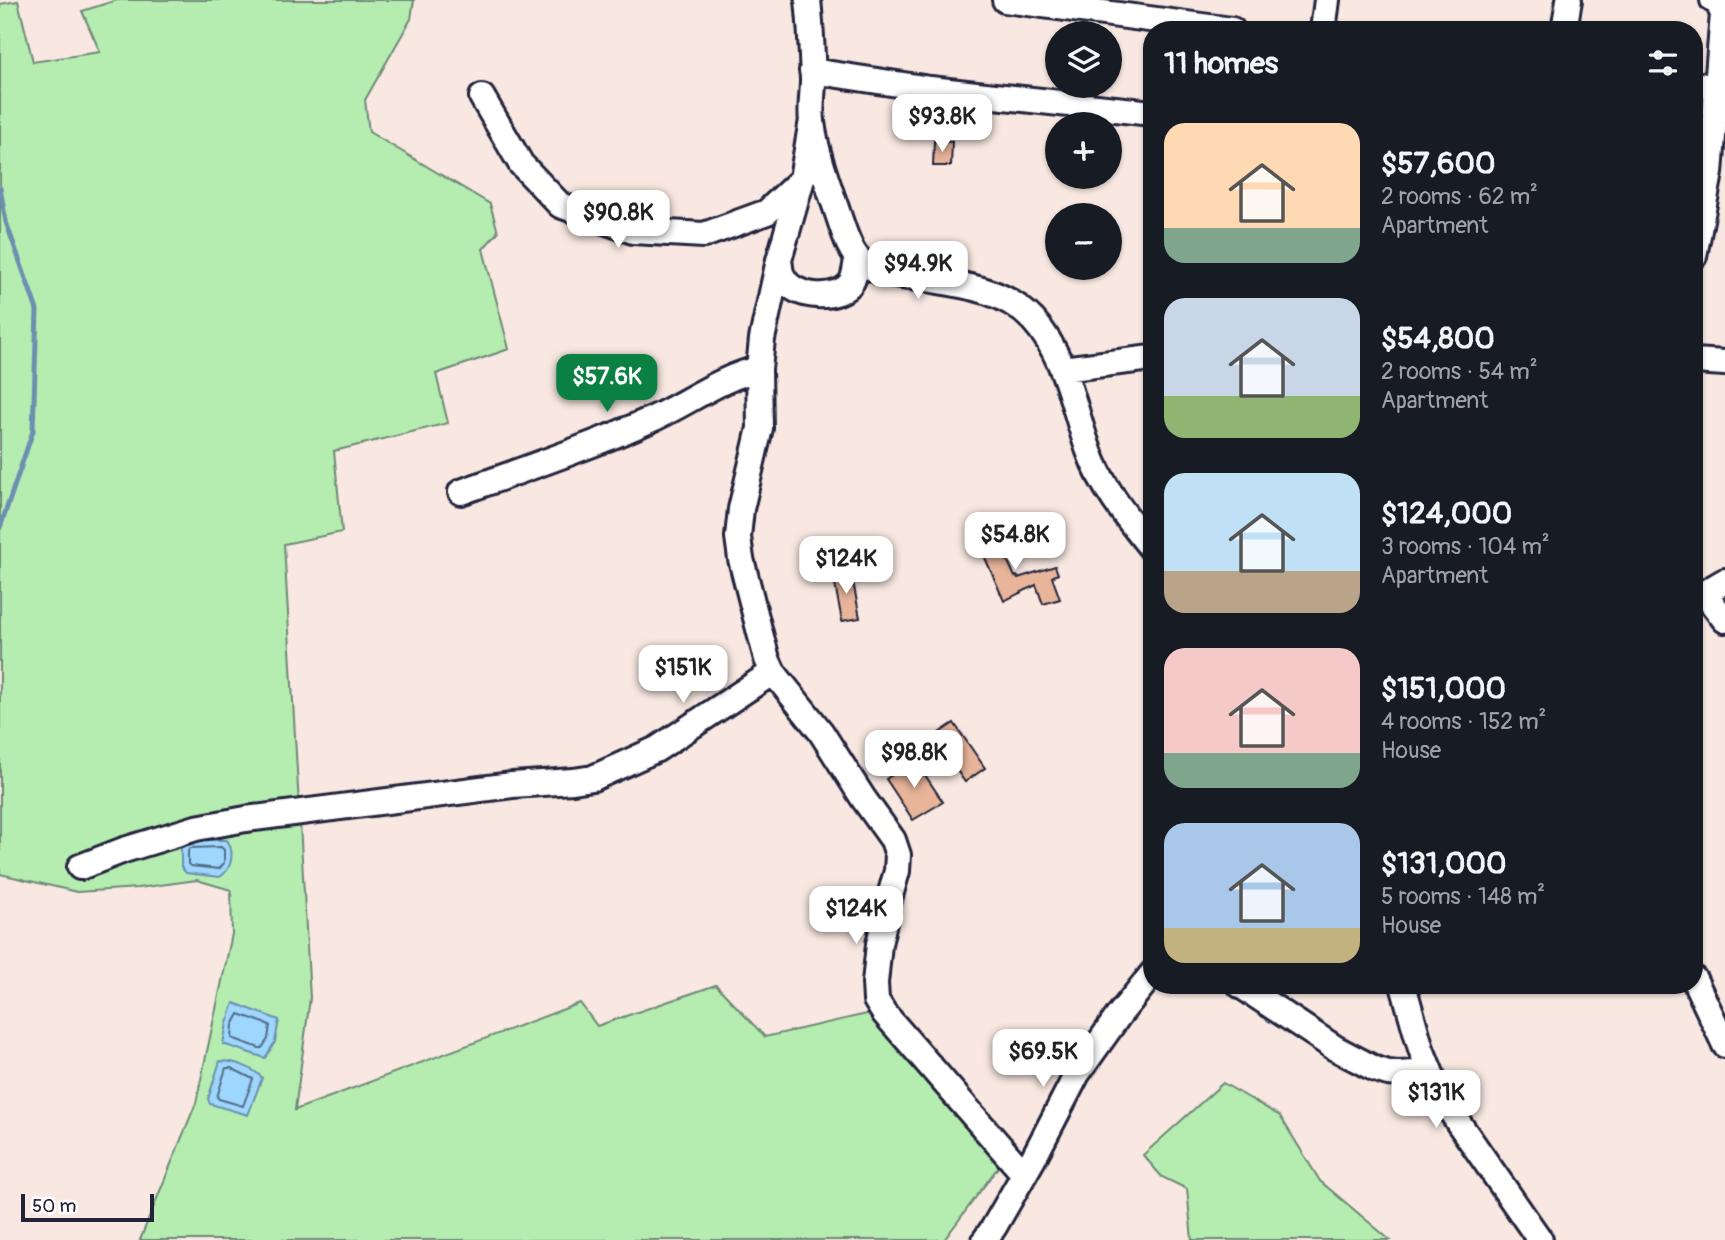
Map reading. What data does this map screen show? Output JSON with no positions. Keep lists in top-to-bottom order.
{
  "scale_bar": "50 m",
  "page": {
    "map_buttons": ["+", "−"],
    "heading": "11 homes",
    "price": [
      "$93.8K",
      "$90.8K",
      "$94.9K",
      "$57.6K",
      "$54.8K",
      "$124K",
      "$151K",
      "$98.8K",
      "$124K",
      "$69.5K",
      "$131K"
    ],
    "list": [
      {
        "name": "$57,600",
        "note": "2 rooms · 62 m² · Apartment"
      },
      {
        "name": "$54,800",
        "note": "2 rooms · 54 m² · Apartment"
      },
      {
        "name": "$124,000",
        "note": "3 rooms · 104 m² · Apartment"
      },
      {
        "name": "$151,000",
        "note": "4 rooms · 152 m² · House"
      },
      {
        "name": "$131,000",
        "note": "5 rooms · 148 m² · House"
      }
    ],
    "scale": "50 m"
  }
}
